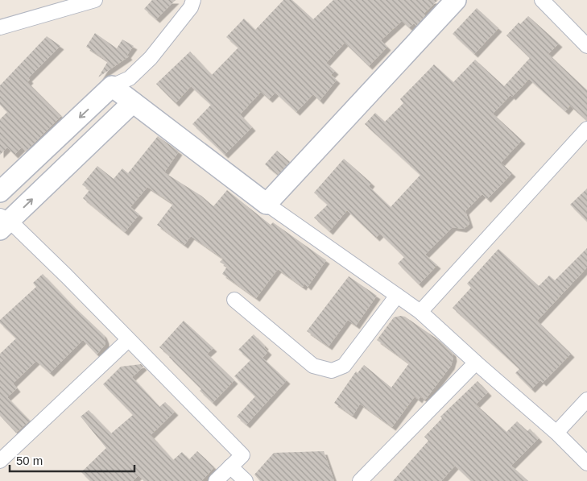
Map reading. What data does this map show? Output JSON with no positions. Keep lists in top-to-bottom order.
{
  "scale_bar": "50 m"
}
